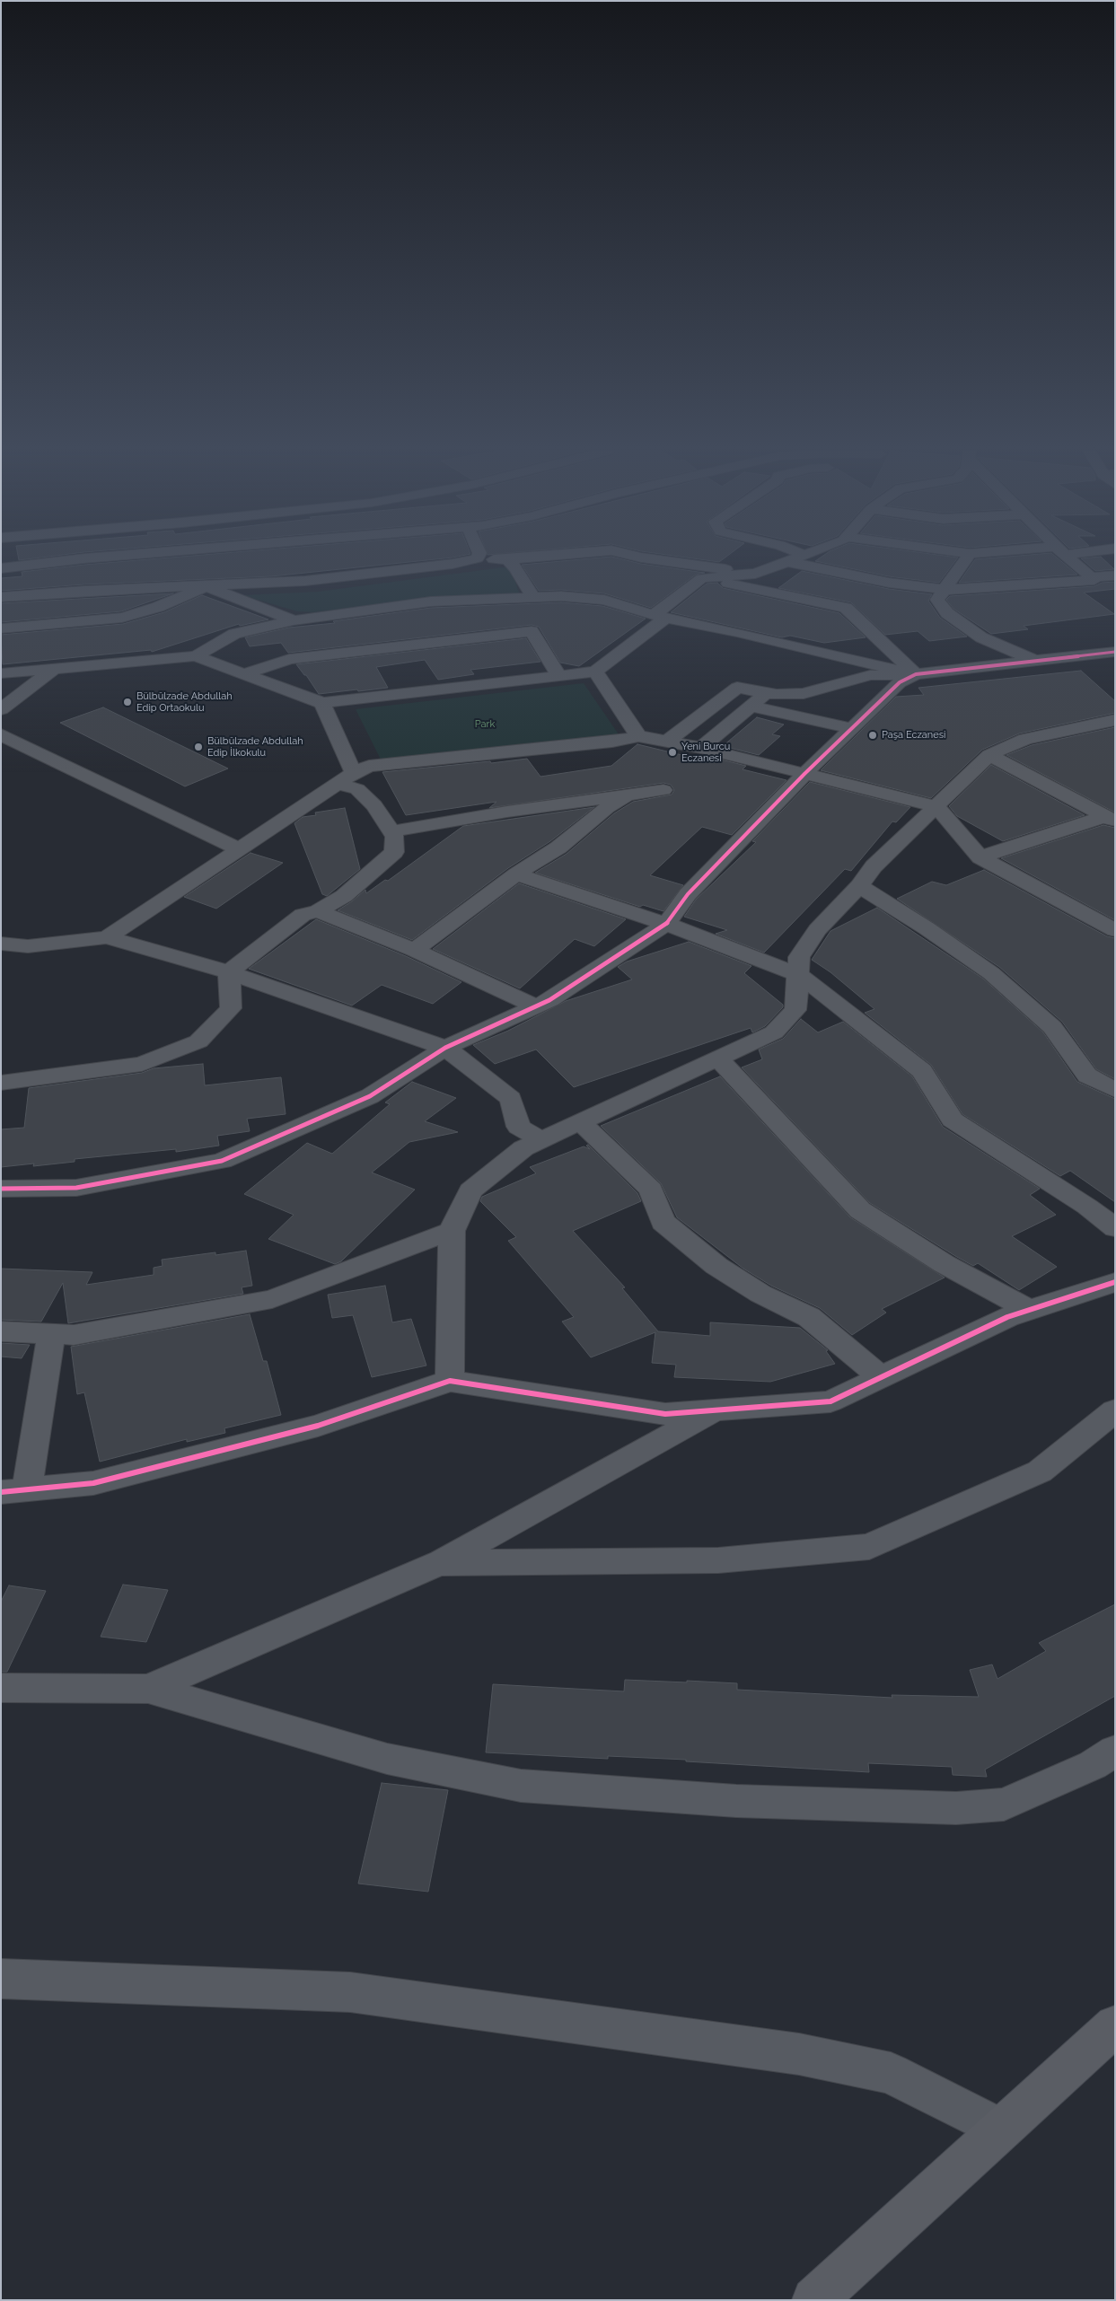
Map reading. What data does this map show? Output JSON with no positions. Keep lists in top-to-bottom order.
{
  "parks": ["Park"],
  "places": [
    "Bülbülzade Abdullah Edip Ortaokulu",
    "Paşa Eczanesi",
    "Bülbülzade Abdullah Edip İlkokulu",
    "Yeni Burcu Eczanesi"
  ]
}
